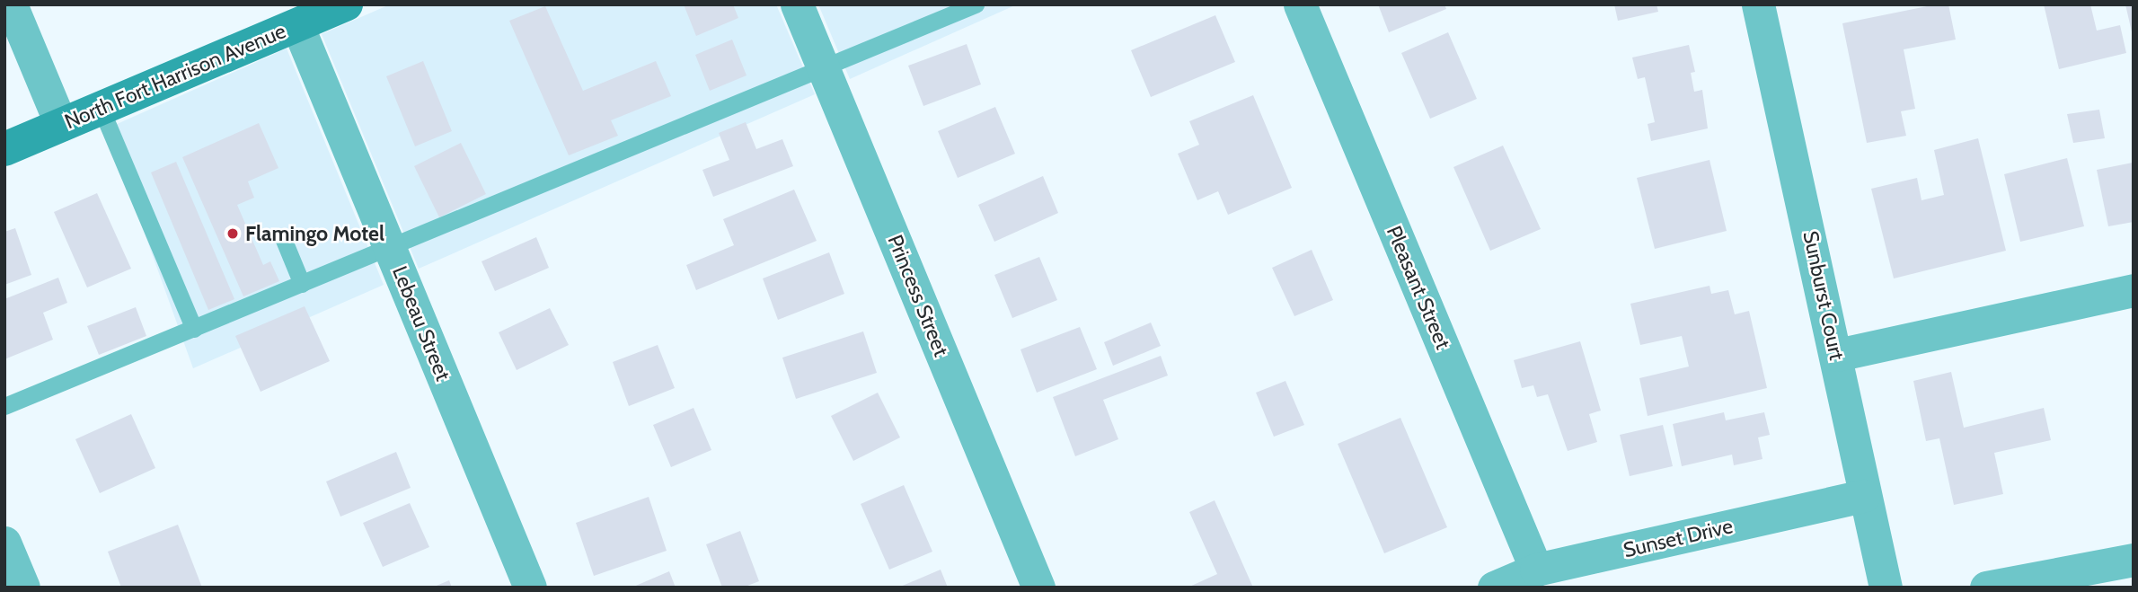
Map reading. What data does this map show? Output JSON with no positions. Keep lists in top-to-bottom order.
{
  "streets": {
    "main road": ["North Fort Harrison Avenue"],
    "street": [
      "Pleasant Street",
      "Princess Street",
      "Sunburst Court",
      "Lebeau Street",
      "Sunset Drive"
    ]
  },
  "crossings": [
    ["North Fort Harrison Avenue", "Lebeau Street"],
    ["Pleasant Street", "Sunset Drive"],
    ["Sunburst Court", "Sunset Drive"]
  ],
  "places": ["Flamingo Motel"]
}
